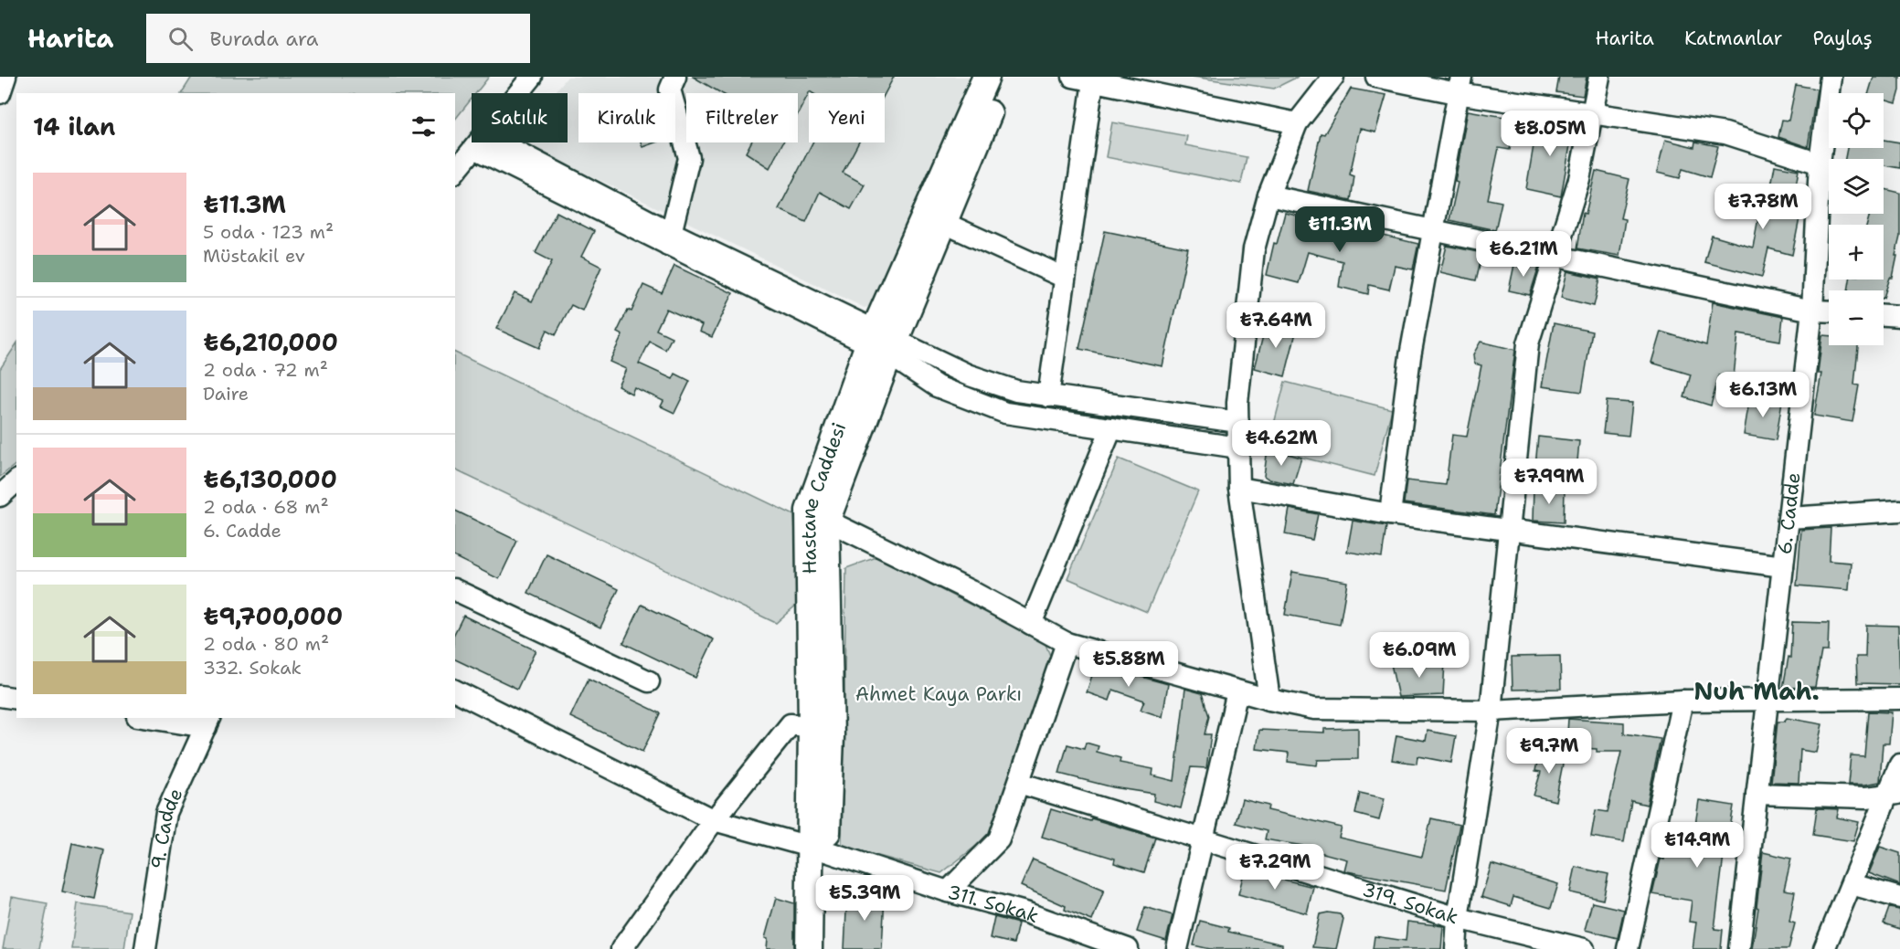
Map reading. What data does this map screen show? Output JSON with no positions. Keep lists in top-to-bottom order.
{
  "streets": {
    "main road": ["Hastane Caddesi"],
    "street": [
      "6. Cadde",
      "9. Cadde",
      "319. Sokak",
      "311. Sokak"
    ]
  },
  "crossings": [
    ["Hastane Caddesi", "311. Sokak"]
  ],
  "districts": ["Nuh Mah."],
  "parks": ["Ahmet Kaya Parkı"],
  "page": {
    "header": "Harita",
    "search": "Burada ara",
    "nav": ["Harita", "Katmanlar", "Paylaş"],
    "map_buttons": ["+", "−"],
    "chip": [
      "Satılık",
      "Kiralık",
      "Filtreler",
      "Yeni"
    ],
    "heading": "14 ilan",
    "price": [
      "₺8.05M",
      "₺7.78M",
      "₺11.3M",
      "₺6.21M",
      "₺7.64M",
      "₺6.13M",
      "₺4.62M",
      "₺7.99M",
      "₺6.09M",
      "₺5.88M",
      "₺9.7M",
      "₺14.9M",
      "₺7.29M",
      "₺5.39M"
    ],
    "list": [
      {
        "name": "₺11.3M",
        "note": "5 oda · 123 m² · Müstakil ev"
      },
      {
        "name": "₺6,210,000",
        "note": "2 oda · 72 m² · Daire"
      },
      {
        "name": "₺6,130,000",
        "note": "2 oda · 68 m² · 6. Cadde"
      },
      {
        "name": "₺9,700,000",
        "note": "2 oda · 80 m² · 332. Sokak"
      }
    ]
  }
}
